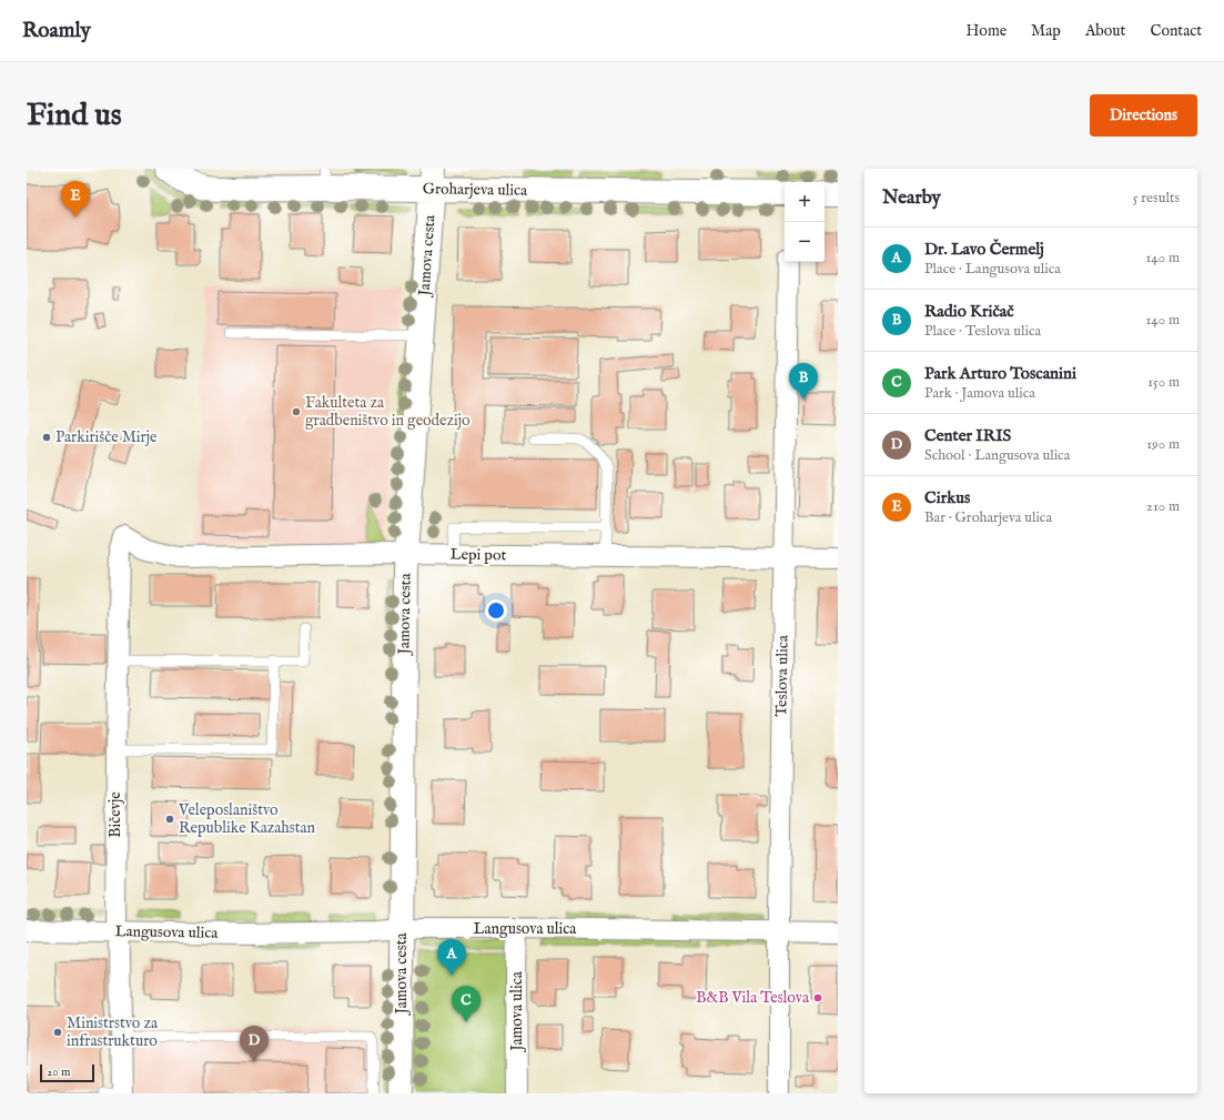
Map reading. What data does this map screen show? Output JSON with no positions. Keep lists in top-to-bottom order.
{
  "streets": {
    "street": [
      "Groharjeva ulica",
      "Jamova cesta",
      "Lepi pot",
      "Teslova ulica",
      "Bičevje",
      "Langusova ulica",
      "Jamova ulica"
    ]
  },
  "crossings": [
    ["Groharjeva ulica", "Jamova cesta"],
    ["Jamova cesta", "Lepi pot"],
    ["Jamova cesta", "Langusova ulica"],
    ["Lepi pot", "Teslova ulica"],
    ["Lepi pot", "Bičevje"],
    ["Teslova ulica", "Langusova ulica"],
    ["Bičevje", "Langusova ulica"],
    ["Langusova ulica", "Jamova ulica"]
  ],
  "places": [
    "Fakulteta za gradbeništvo in geodezijo",
    "Parkirišče Mirje",
    "Veleposlaništvo Republike Kazahstan",
    "B&B Vila Teslova",
    "Ministrstvo za infrastrukturo"
  ],
  "scale_bar": "20 m",
  "page": {
    "header": "Roamly",
    "nav": [
      "Home",
      "Map",
      "About",
      "Contact"
    ],
    "buttons": "Directions",
    "title": "Find us",
    "heading": ["Nearby", "5 results"],
    "pins": [
      "E",
      "B",
      "A",
      "C",
      "D"
    ],
    "map_buttons": ["+", "−"],
    "list": [
      {
        "mark": "A",
        "name": "Dr. Lavo Čermelj",
        "note": "Place · Langusova ulica",
        "value": "140 m"
      },
      {
        "mark": "B",
        "name": "Radio Kričač",
        "note": "Place · Teslova ulica",
        "value": "140 m"
      },
      {
        "mark": "C",
        "name": "Park Arturo Toscanini",
        "note": "Park · Jamova ulica",
        "value": "150 m"
      },
      {
        "mark": "D",
        "name": "Center IRIS",
        "note": "School · Langusova ulica",
        "value": "190 m"
      },
      {
        "mark": "E",
        "name": "Cirkus",
        "note": "Bar · Groharjeva ulica",
        "value": "210 m"
      }
    ],
    "scale": "20 m"
  }
}
